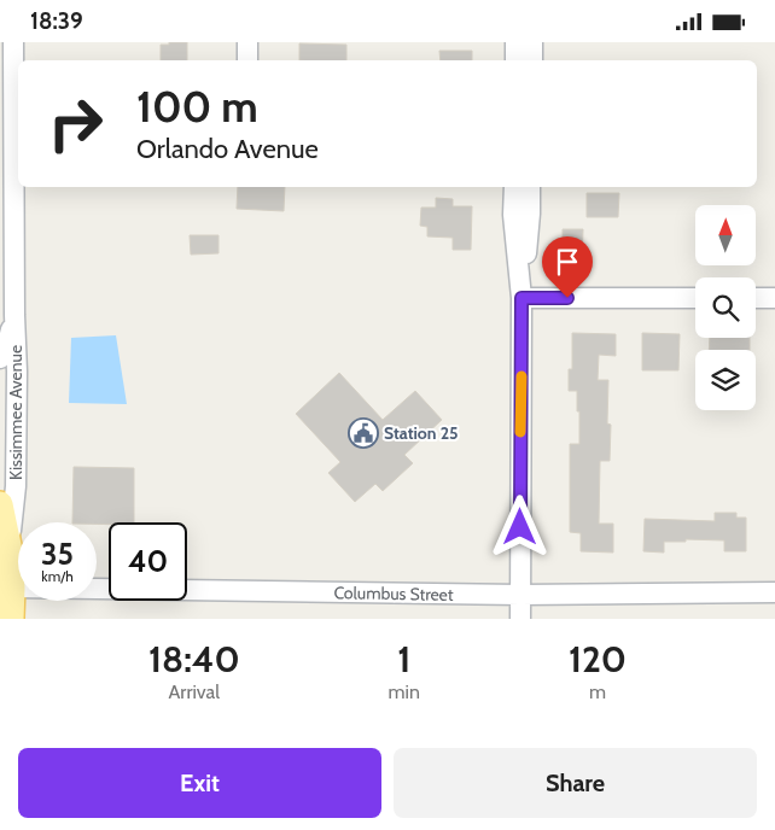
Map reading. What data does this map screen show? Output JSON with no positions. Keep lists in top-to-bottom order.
{
  "streets": {
    "main road": ["Kissimmee Avenue"],
    "street": ["Columbus Street"]
  },
  "crossings": [
    ["Kissimmee Avenue", "Columbus Street"]
  ],
  "places": {
    "public building": ["Station 25"]
  },
  "north": "top",
  "page": {
    "status": "18:39",
    "turn": ["100 m", "Orlando Avenue"],
    "speed": "35 km/h",
    "limit": "40",
    "eta": [
      "18:40",
      "Arrival",
      "1",
      "min",
      "120",
      "m"
    ],
    "buttons": ["Exit", "Share"]
  }
}
